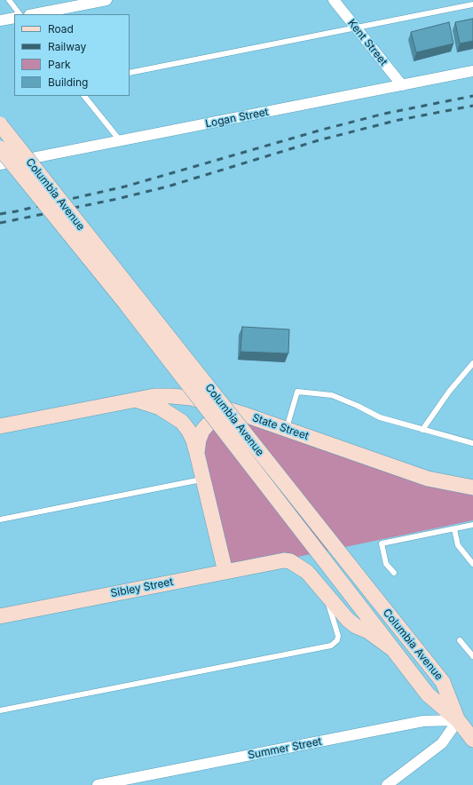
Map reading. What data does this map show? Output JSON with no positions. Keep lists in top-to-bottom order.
{
  "streets": {
    "street": [
      "Kent Street",
      "Logan Street",
      "Columbia Avenue",
      "State Street",
      "Sibley Street",
      "Summer Street"
    ]
  },
  "crossings": [
    ["Kent Street", "Logan Street"],
    ["Columbia Avenue", "Summer Street"]
  ],
  "legend": [
    "Road",
    "Railway",
    "Park",
    "Building"
  ]
}
